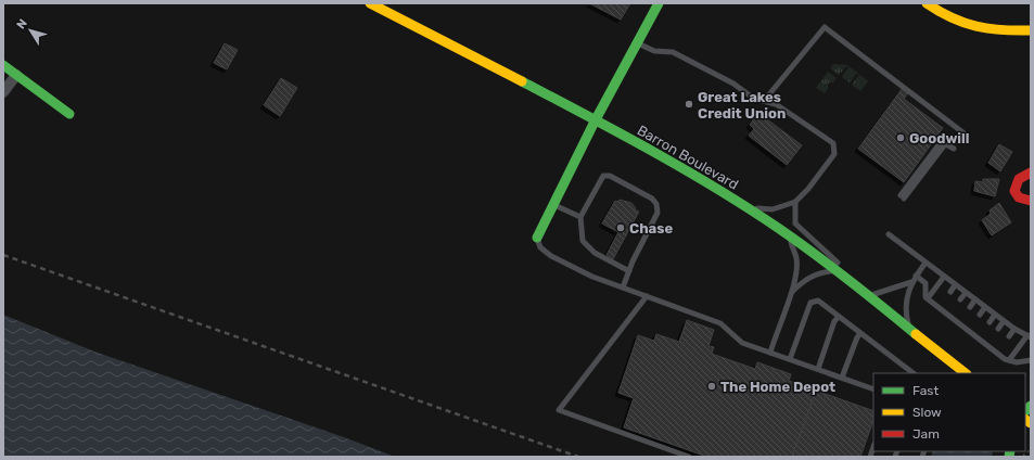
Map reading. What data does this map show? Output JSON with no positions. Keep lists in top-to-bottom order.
{
  "streets": {
    "main road": ["Barron Boulevard"]
  },
  "places": [
    "Great Lakes Credit Union",
    "Goodwill",
    "Chase",
    "The Home Depot"
  ],
  "legend": ["Fast", "Slow", "Jam"],
  "north": "top left"
}
